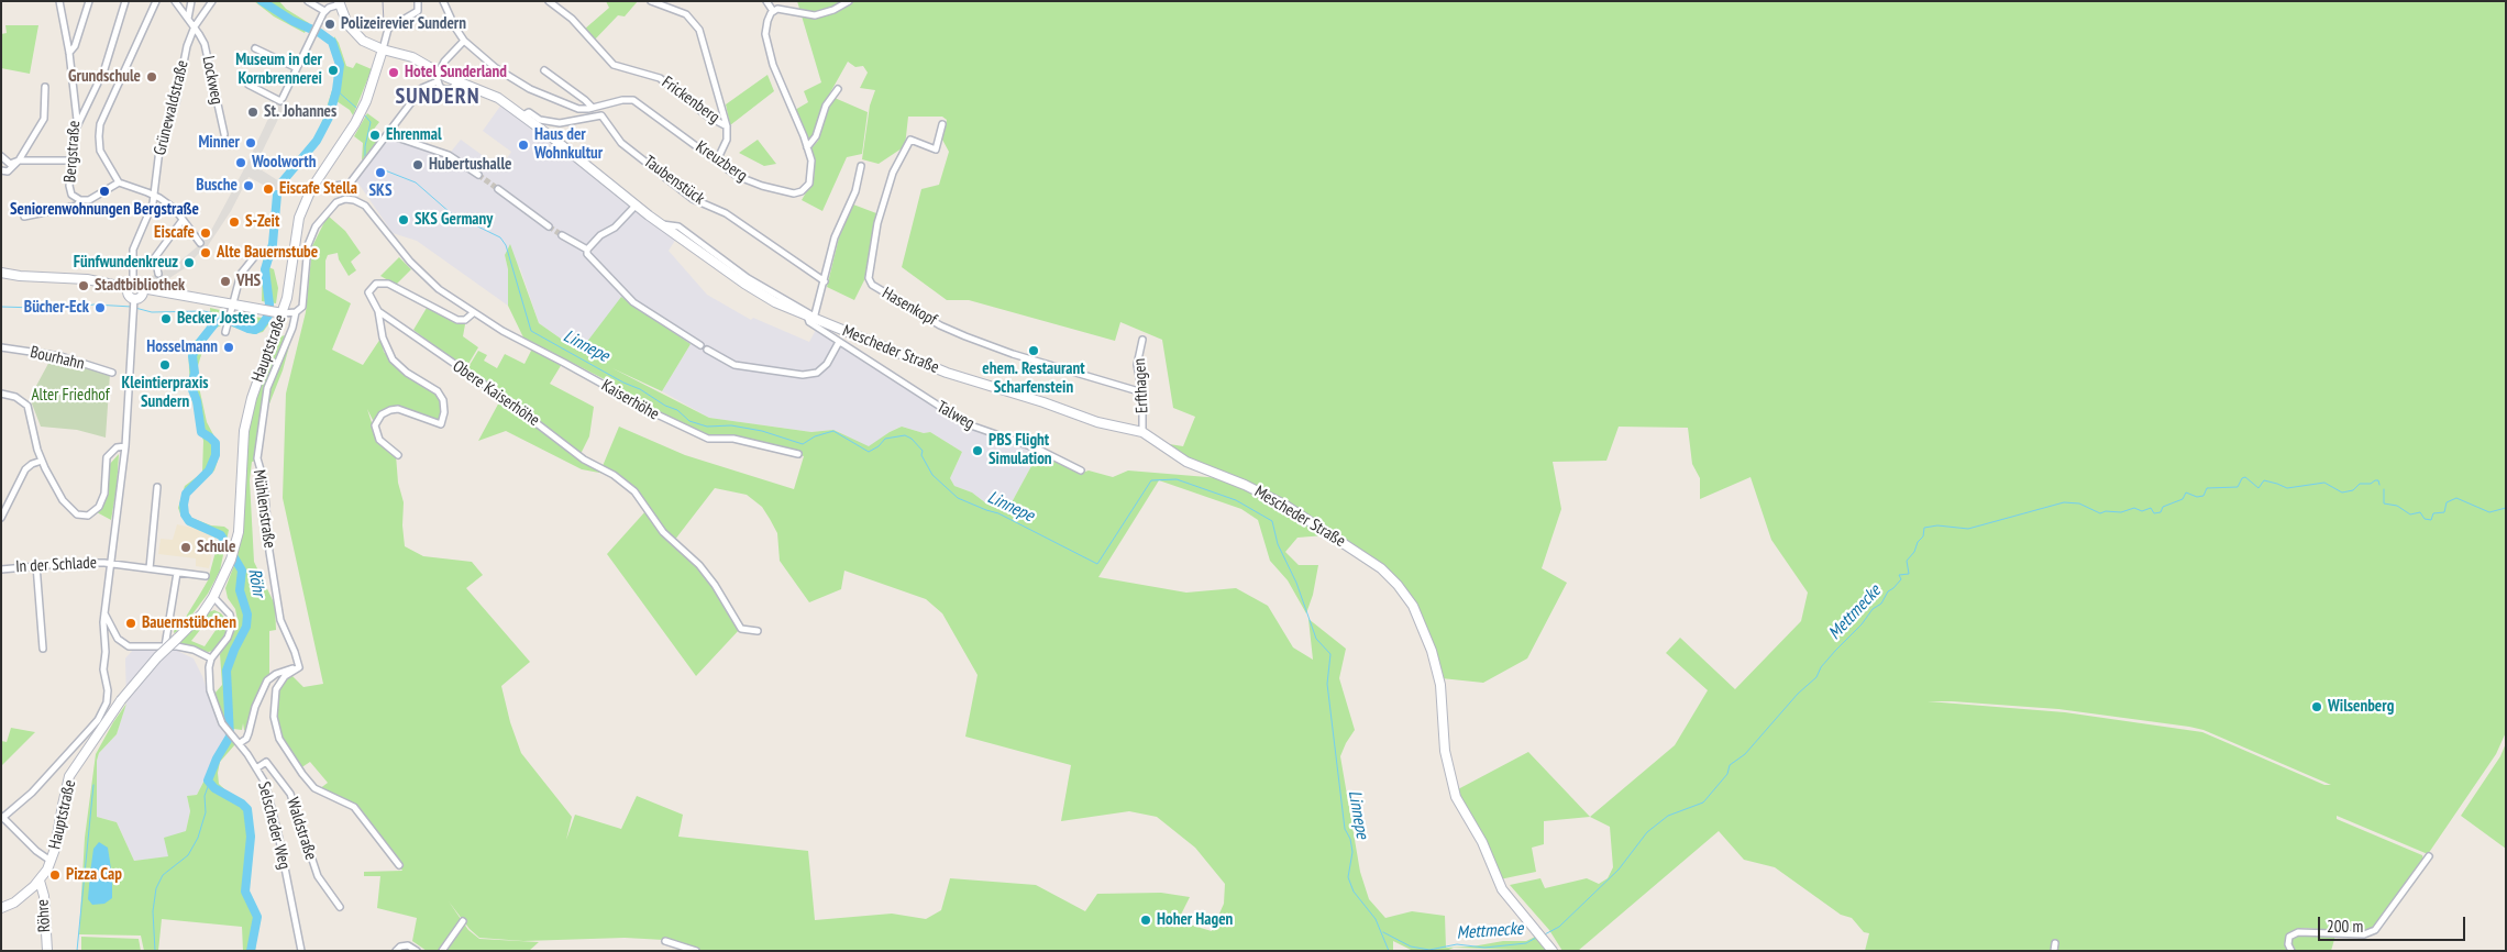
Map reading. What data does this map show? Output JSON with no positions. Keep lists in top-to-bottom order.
{
  "streets": {
    "main road": ["Hauptstraße", "Mescheder Straße", "Röhre"],
    "street": [
      "Lockweg",
      "Frickenberg",
      "Grünewaldstraße",
      "Bergstraße",
      "Kreuzberg",
      "Taubenstück",
      "Hasenkopf",
      "Bourhahn",
      "Erfthagen",
      "Obere Kaiserhöhe",
      "Kaiserhöhe",
      "Talweg",
      "Mühlenstraße",
      "In der Schlade",
      "Selscheder Weg",
      "Waldstraße"
    ]
  },
  "crossings": [
    ["Lockweg", "Grünewaldstraße"],
    ["Taubenstück", "Mescheder Straße"],
    ["Hasenkopf", "Erfthagen"],
    ["Hauptstraße", "Mescheder Straße"],
    ["Hauptstraße", "Röhre"],
    ["Mescheder Straße", "Erfthagen"],
    ["Mescheder Straße", "Talweg"],
    ["Obere Kaiserhöhe", "Kaiserhöhe"],
    ["Kaiserhöhe", "Mühlenstraße"],
    ["Selscheder Weg", "Waldstraße"]
  ],
  "districts": ["SUNDERN"],
  "water": ["Linnepe", "Röhr", "Mettmecke"],
  "parks": ["Alter Friedhof"],
  "places": [
    "Polizeirevier Sundern",
    "Museum in der Kornbrennerei",
    "Hotel Sunderland",
    "Grundschule",
    "St. Johannes",
    "Ehrenmal",
    "Minner",
    "Haus der Wohnkultur",
    "Woolworth",
    "Hubertushalle",
    "SKS",
    "Busche",
    "Eiscafe Stella",
    "Seniorenwohnungen Bergstraße",
    "SKS Germany",
    "S-Zeit",
    "Eiscafe",
    "Alte Bauernstube",
    "Fünfwundenkreuz",
    "VHS",
    "Stadtbibliothek",
    "Bücher-Eck",
    "Becker Jostes",
    "Hosselmann",
    "ehem. Restaurant Scharfenstein",
    "Kleintierpraxis Sundern",
    "PBS Flight Simulation",
    "Schule",
    "Bauernstübchen",
    "Wilsenberg",
    "Pizza Cap",
    "Hoher Hagen"
  ],
  "scale_bar": "200 m"
}
